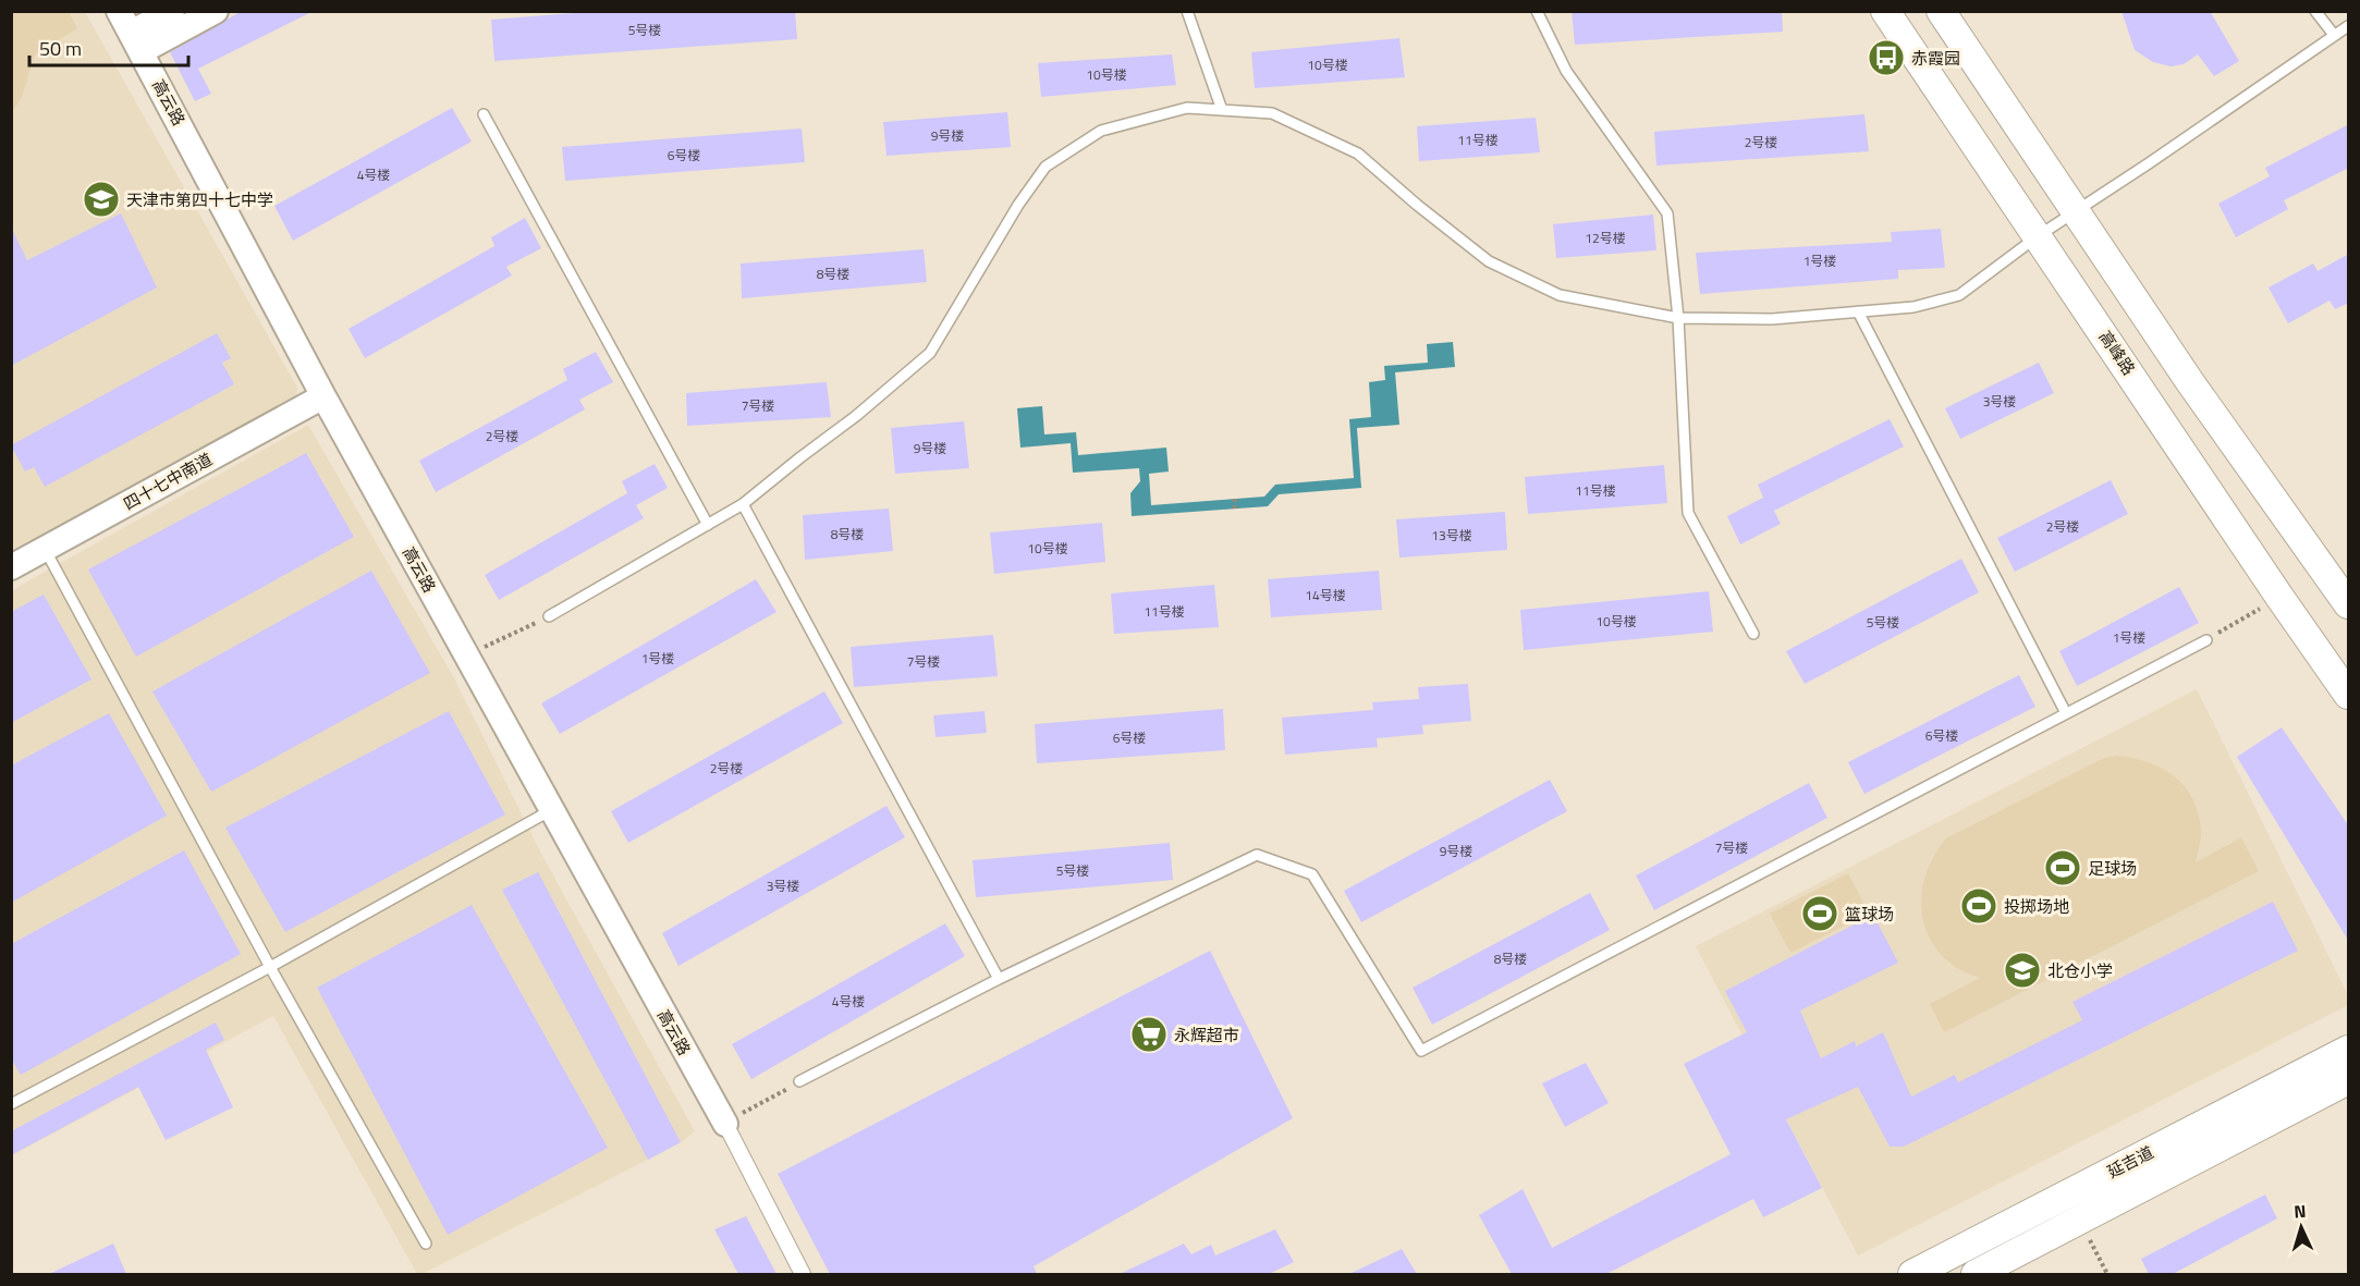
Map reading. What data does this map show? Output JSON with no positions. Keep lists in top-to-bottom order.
{
  "streets": {
    "main road": ["高峰路", "延吉道"],
    "street": ["高云路", "四十七中南道"]
  },
  "crossings": [
    ["高云路", "四十七中南道"]
  ],
  "places": {
    "bus stop": ["赤霞园"],
    "school or university": ["天津市第四十七中学", "北仓小学"],
    "sports": ["足球场", "投掷场地", "篮球场"],
    "supermarket": ["永辉超市"]
  },
  "house_numbers": [
    "5号楼",
    "10号楼",
    "10号楼",
    "9号楼",
    "11号楼",
    "2号楼",
    "6号楼",
    "4号楼",
    "12号楼",
    "1号楼",
    "8号楼",
    "3号楼",
    "7号楼",
    "2号楼",
    "9号楼",
    "11号楼",
    "2号楼",
    "8号楼",
    "13号楼",
    "10号楼",
    "14号楼",
    "11号楼",
    "10号楼",
    "5号楼",
    "1号楼",
    "1号楼",
    "7号楼",
    "6号楼",
    "6号楼",
    "2号楼",
    "7号楼",
    "9号楼",
    "5号楼",
    "3号楼",
    "8号楼",
    "4号楼"
  ],
  "scale_bar": "50 m",
  "north": "top"
}
